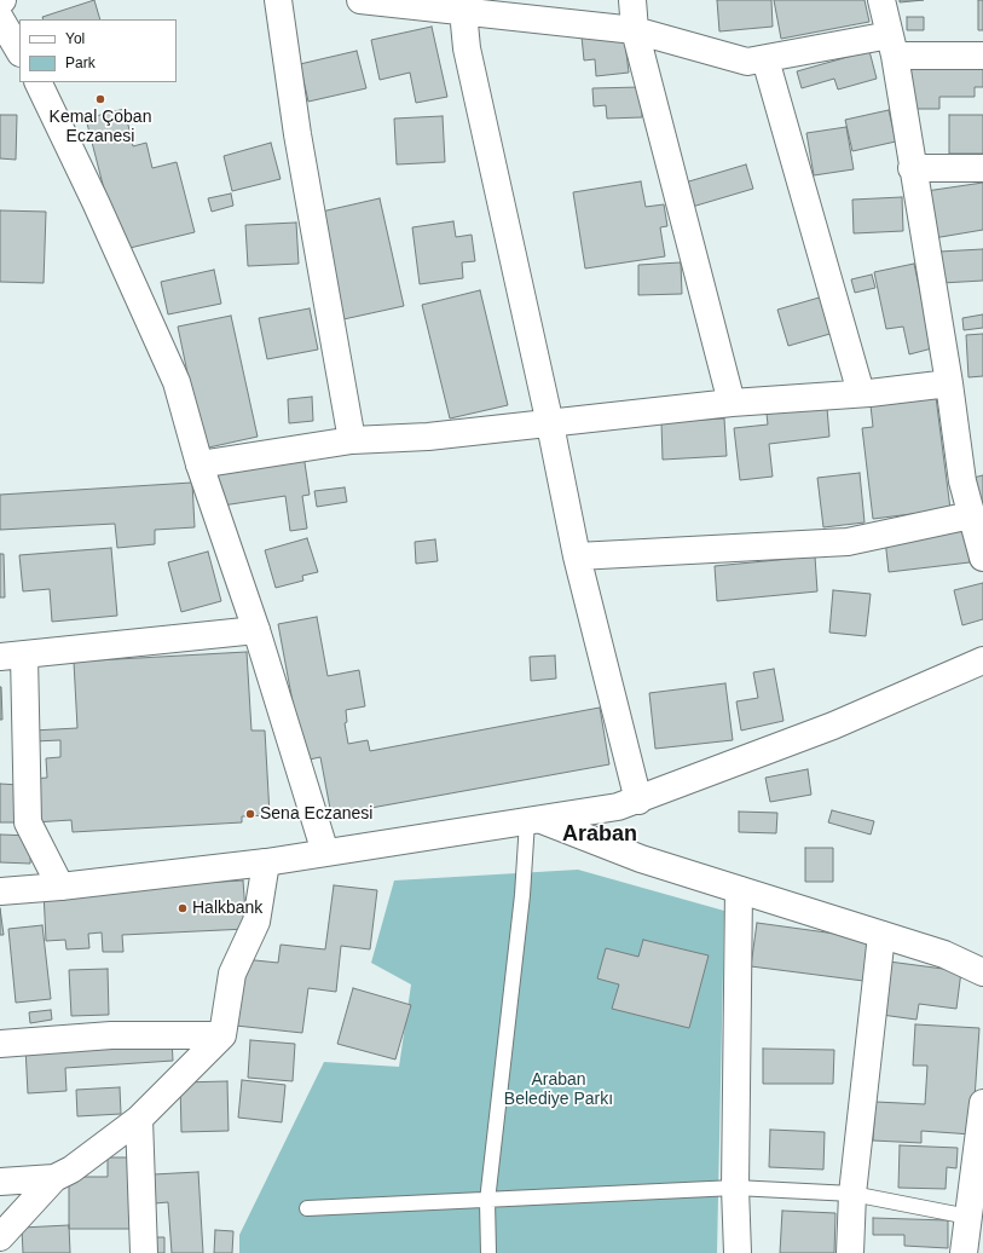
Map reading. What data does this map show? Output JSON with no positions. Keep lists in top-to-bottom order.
{
  "districts": ["Araban"],
  "parks": ["Araban Belediye Parkı"],
  "places": ["Kemal Çoban Eczanesi", "Sena Eczanesi", "Halkbank"],
  "legend": ["Yol", "Park"]
}
